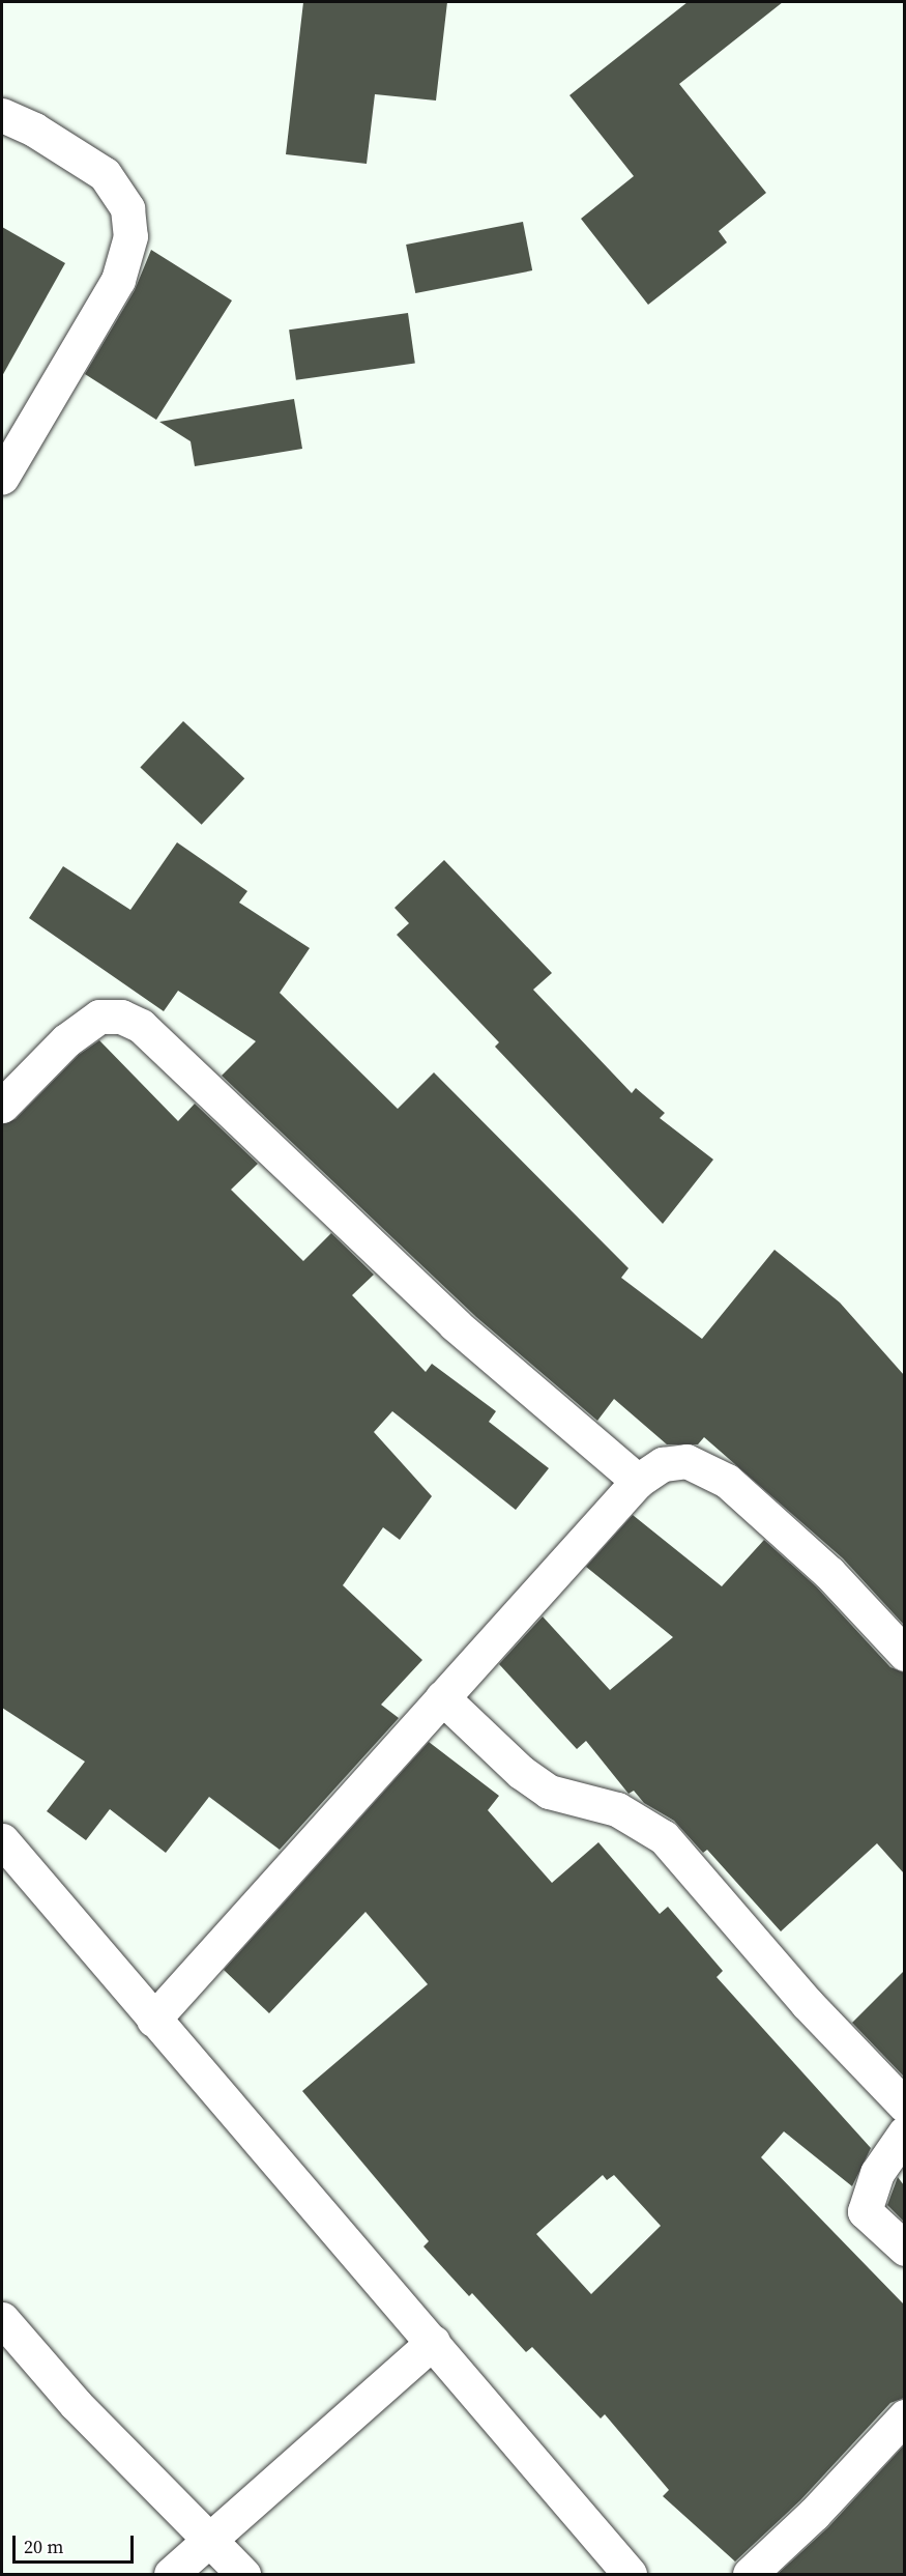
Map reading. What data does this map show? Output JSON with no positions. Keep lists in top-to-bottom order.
{
  "scale_bar": "20 m"
}
